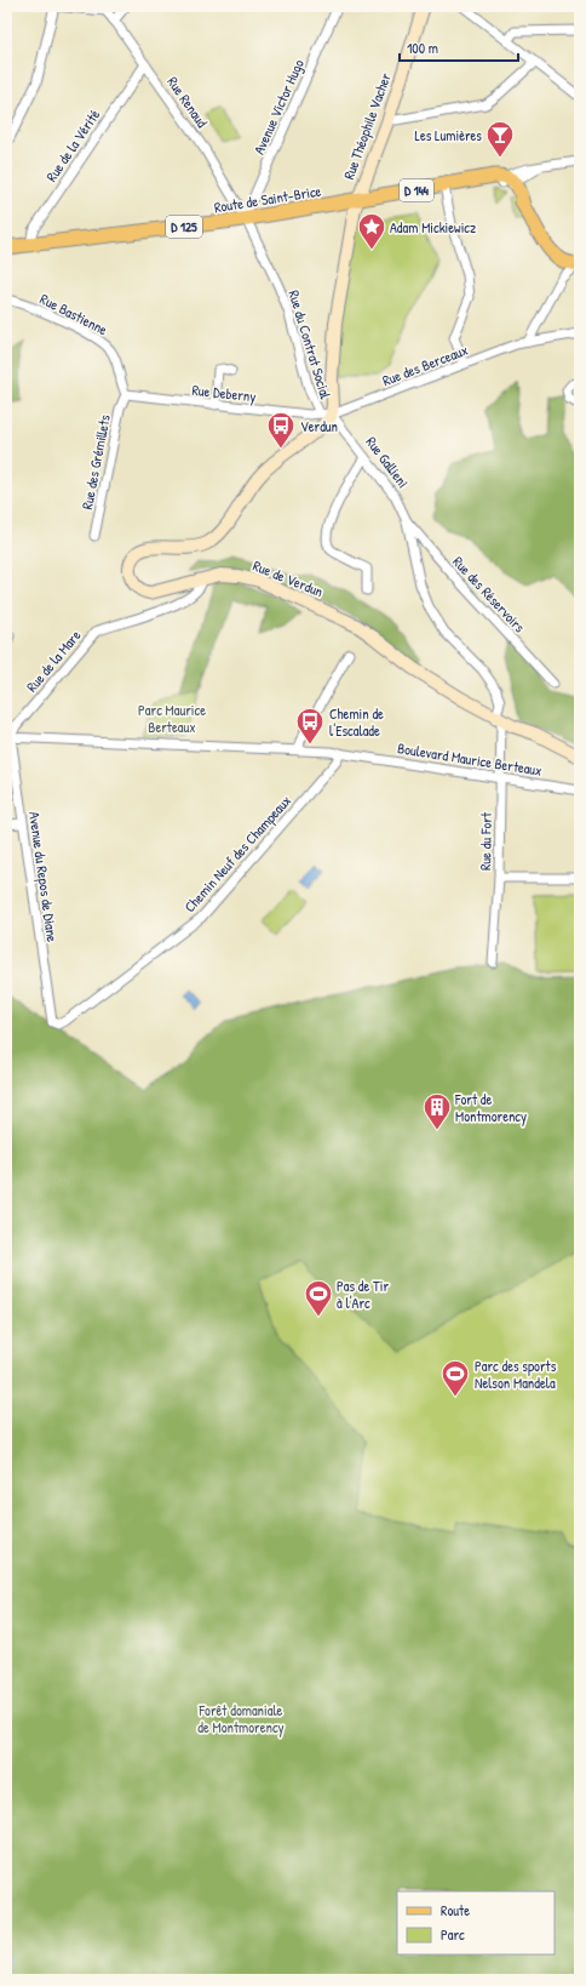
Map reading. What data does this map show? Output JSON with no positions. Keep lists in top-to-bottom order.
{
  "streets": {
    "main road": [
      "Rue Théophile Vacher",
      "D 144",
      "Route de Saint-Brice",
      "D 125",
      "Rue de Verdun"
    ],
    "street": [
      "Rue Renaud",
      "Avenue Victor Hugo",
      "Rue de la Vérité",
      "Rue Bastienne",
      "Rue du Contrat Social",
      "Rue des Berceaux",
      "Rue Deberny",
      "Rue des Grémillets",
      "Rue Gallieni",
      "Rue des Réservoirs",
      "Rue de la Mare",
      "Boulevard Maurice Berteaux",
      "Rue du Fort",
      "Chemin Neuf des Champeaux",
      "Avenue du Repos de Diane"
    ]
  },
  "crossings": [
    ["Rue Renaud", "Avenue Victor Hugo"],
    ["Rue Renaud", "Rue de la Vérité"],
    ["Rue Renaud", "Route de Saint-Brice"],
    ["Rue Renaud", "Rue du Contrat Social"],
    ["Avenue Victor Hugo", "Route de Saint-Brice"],
    ["Avenue Victor Hugo", "Rue du Contrat Social"],
    ["Rue Théophile Vacher", "D 144"],
    ["Rue Théophile Vacher", "Route de Saint-Brice"],
    ["Rue de la Vérité", "Route de Saint-Brice"],
    ["D 144", "Route de Saint-Brice"],
    ["Route de Saint-Brice", "Rue du Contrat Social"],
    ["Rue Bastienne", "Rue Deberny"],
    ["Rue Bastienne", "Rue des Grémillets"],
    ["Rue du Contrat Social", "Rue des Berceaux"],
    ["Rue du Contrat Social", "Rue Deberny"],
    ["Rue du Contrat Social", "Rue Gallieni"],
    ["Rue du Contrat Social", "Rue de Verdun"],
    ["Rue des Berceaux", "Rue Deberny"],
    ["Rue des Berceaux", "Rue Gallieni"],
    ["Rue des Berceaux", "Rue de Verdun"],
    ["Rue Deberny", "Rue des Grémillets"],
    ["Rue Deberny", "Rue Gallieni"],
    ["Rue Deberny", "Rue de Verdun"],
    ["Rue Gallieni", "Rue de Verdun"],
    ["Rue Gallieni", "Rue des Réservoirs"],
    ["Rue Gallieni", "Rue du Fort"],
    ["Rue de Verdun", "Rue de la Mare"],
    ["Rue de Verdun", "Rue du Fort"],
    ["Rue de la Mare", "Boulevard Maurice Berteaux"],
    ["Rue de la Mare", "Avenue du Repos de Diane"],
    ["Boulevard Maurice Berteaux", "Rue du Fort"],
    ["Boulevard Maurice Berteaux", "Chemin Neuf des Champeaux"],
    ["Boulevard Maurice Berteaux", "Avenue du Repos de Diane"],
    ["Chemin Neuf des Champeaux", "Avenue du Repos de Diane"]
  ],
  "parks": ["Parc Maurice Berteaux", "Forêt domaniale de Montmorency"],
  "places": {
    "bar": ["Les Lumières"],
    "place": ["Adam Mickiewicz"],
    "bus stop": ["Verdun", "Chemin de l'Escalade"],
    "building": ["Fort de Montmorency"],
    "sports": ["Pas de Tir à l'Arc", "Parc des sports Nelson Mandela"]
  },
  "legend": ["Route", "Parc"],
  "scale_bar": "100 m"
}
